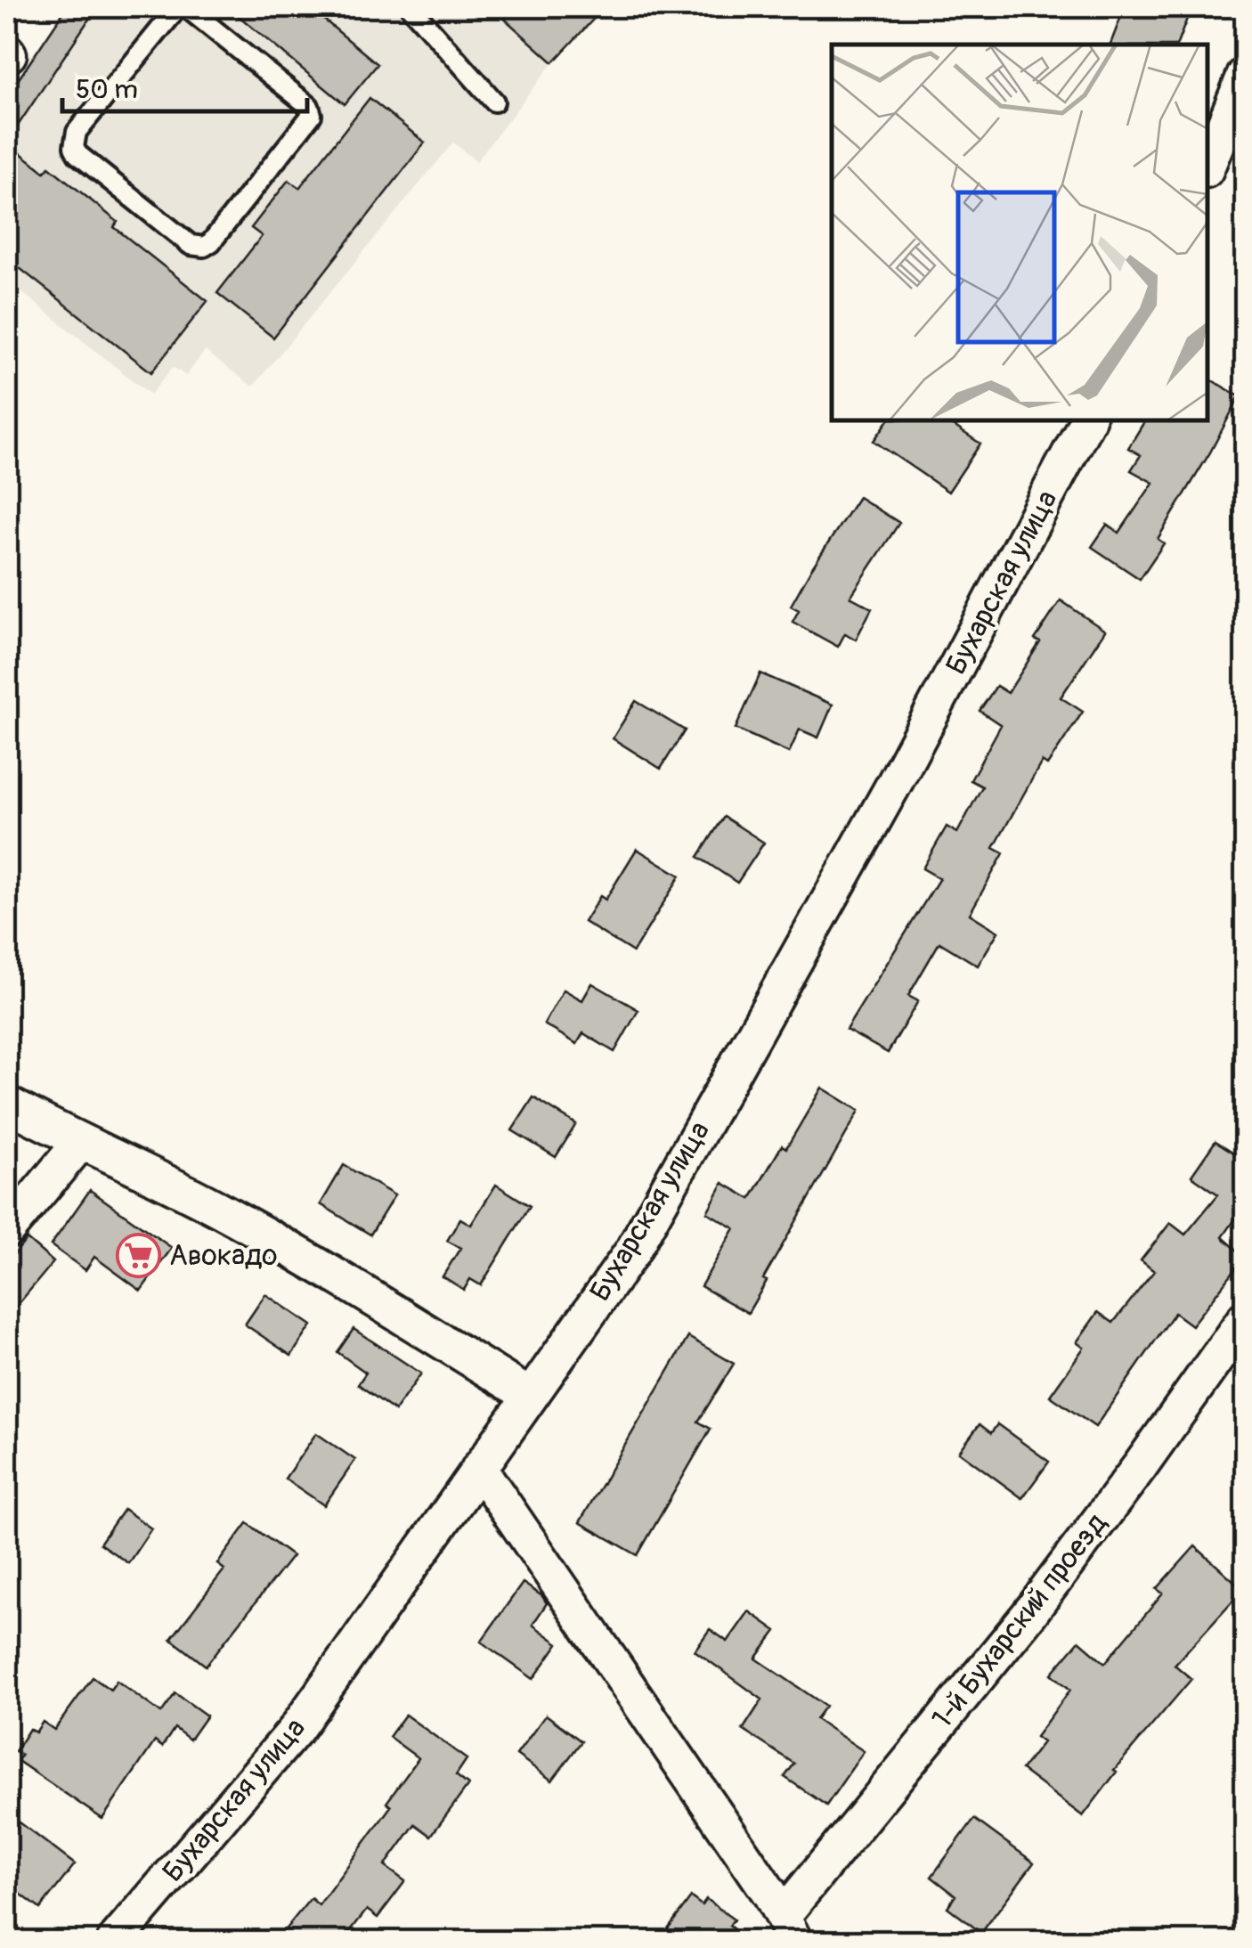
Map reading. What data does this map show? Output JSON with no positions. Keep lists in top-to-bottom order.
{
  "streets": {
    "street": ["Бухарская улица", "1-й Бухарский проезд"]
  },
  "places": {
    "supermarket": ["Авокадо"]
  },
  "scale_bar": "50 m"
}
